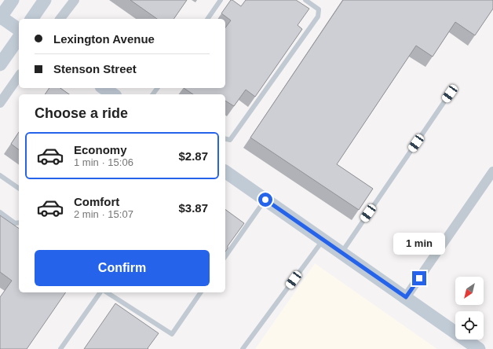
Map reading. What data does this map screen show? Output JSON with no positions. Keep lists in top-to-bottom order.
{
  "north": "bottom left",
  "page": {
    "banner": ["Lexington Avenue", "Stenson Street"],
    "heading": "Choose a ride",
    "list": [
      {
        "name": "Economy",
        "note": "1 min · 15:06",
        "value": "$2.87"
      },
      {
        "name": "Comfort",
        "note": "2 min · 15:07",
        "value": "$3.87"
      }
    ],
    "bubble": "1 min",
    "buttons": "Confirm"
  }
}
